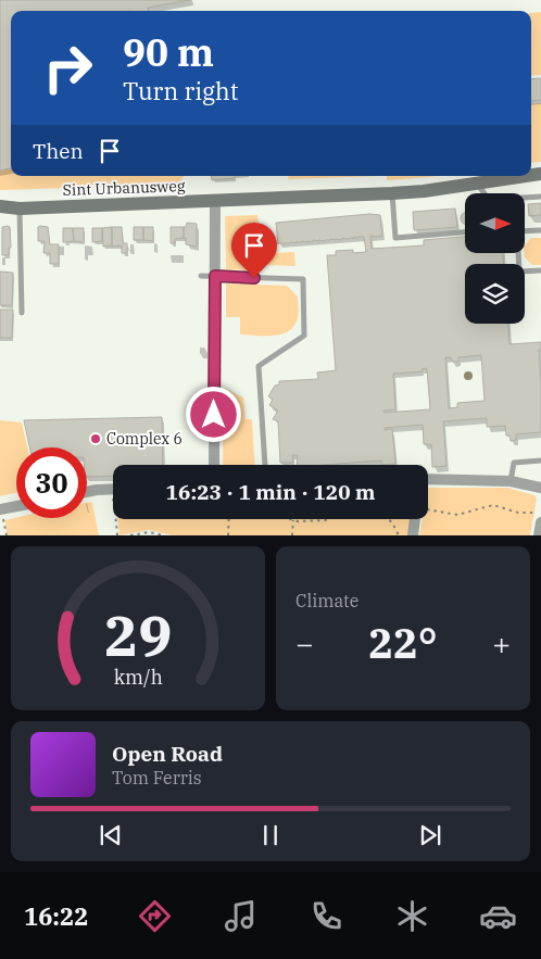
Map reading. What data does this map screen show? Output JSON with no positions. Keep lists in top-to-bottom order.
{
  "streets": {
    "street": ["Sint Urbanusweg"]
  },
  "places": ["Complex 6"],
  "north": "right",
  "page": {
    "turn": ["90 m", "Turn right"],
    "then": "Then",
    "limit": "30",
    "trip": "16:23 · 1 min · 120 m",
    "tile": "Climate",
    "heat": ["−", "22°", "+"],
    "song": ["Open Road", "Tom Ferris"],
    "tabs": "16:22",
    "gauge": ["29", "km/h"]
  }
}
